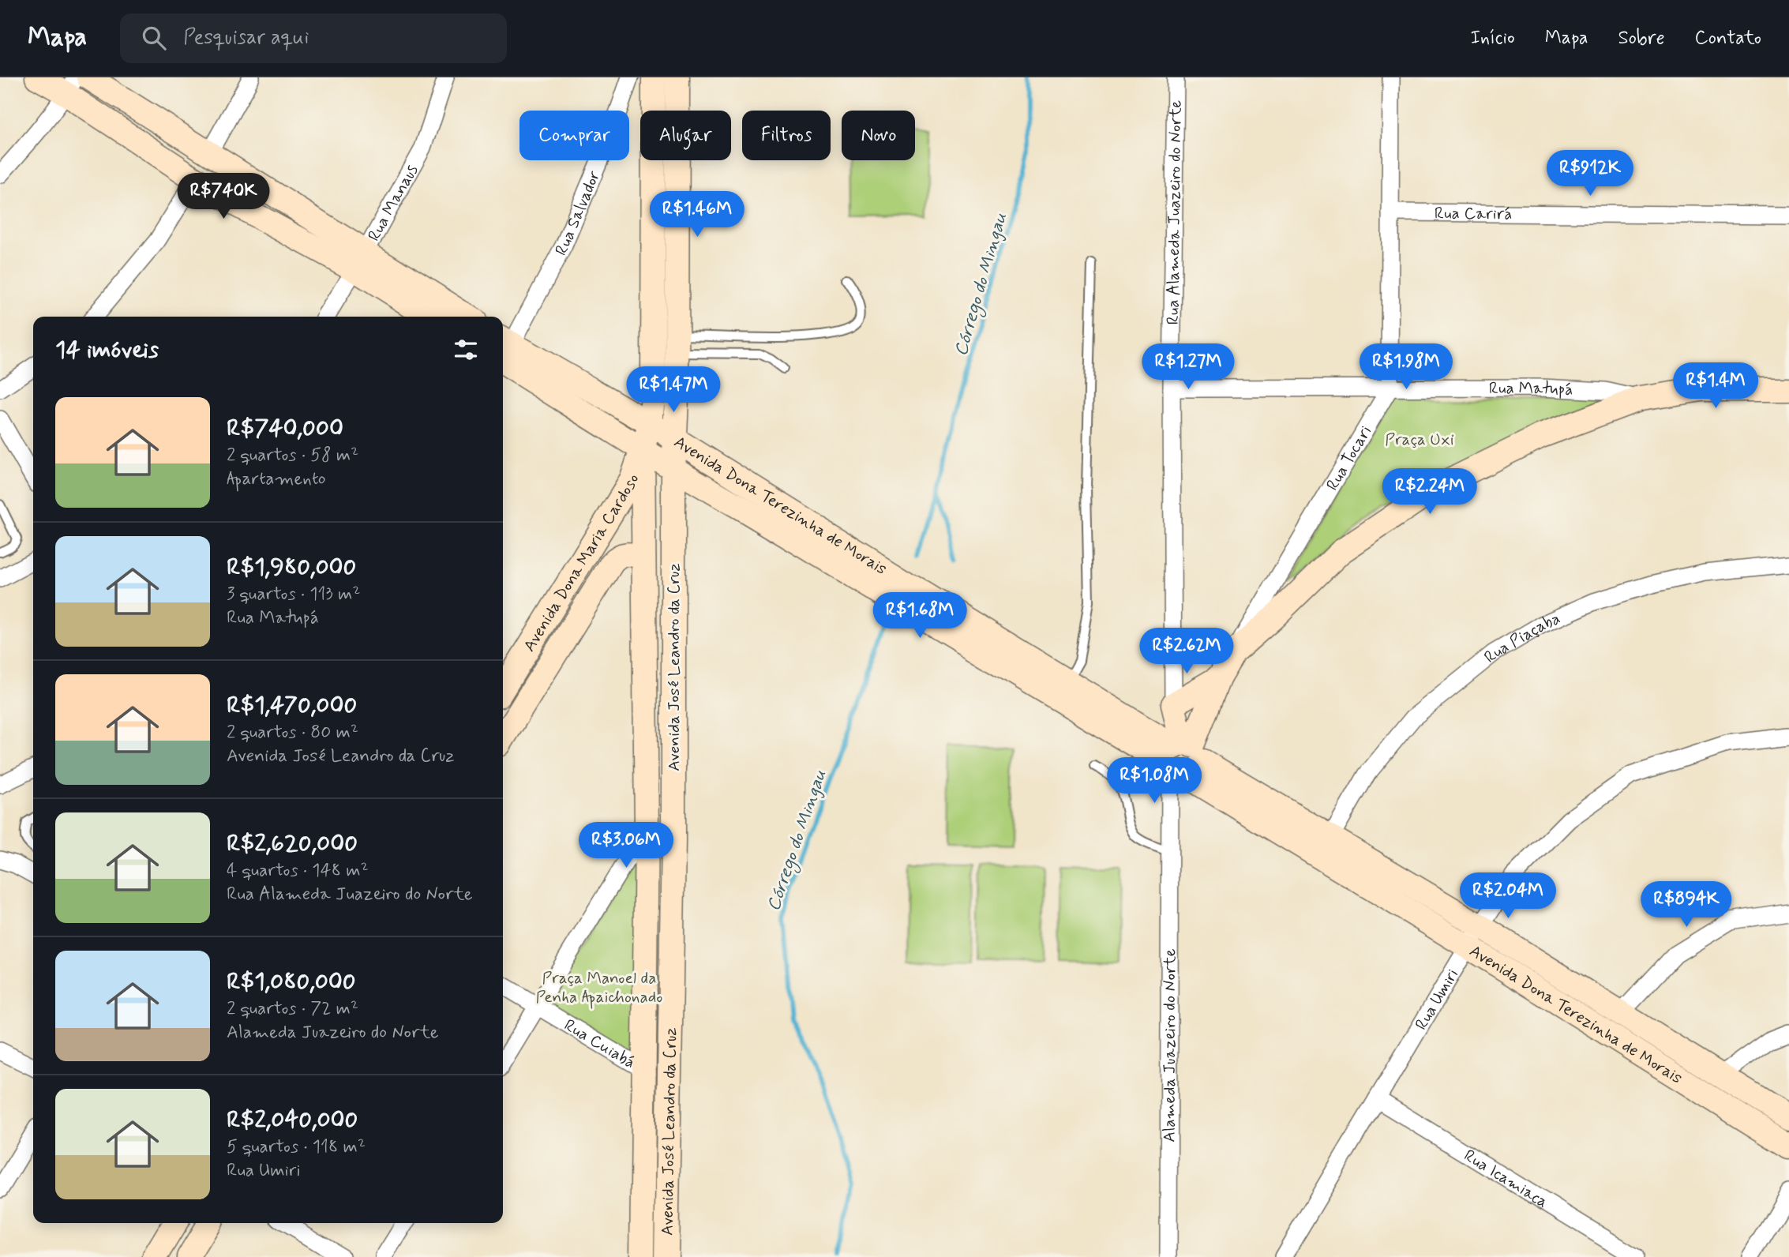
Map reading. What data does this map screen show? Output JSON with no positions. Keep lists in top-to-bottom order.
{
  "streets": {
    "main road": [
      "Rua Alameda Juazeiro do Norte",
      "Rua Matupá",
      "Avenida Dona Terezinha de Morais",
      "Avenida Dona Maria Cardoso",
      "Avenida José Leandro da Cruz"
    ],
    "street": [
      "Rua Manaus",
      "Rua Salvador",
      "Rua Carirá",
      "Rua Tocari",
      "Rua Piaçaba",
      "Rua Umiri",
      "Rua Cuiabá",
      "Alameda Juazeiro do Norte",
      "Rua Icamiaca"
    ]
  },
  "crossings": [
    ["Rua Alameda Juazeiro do Norte", "Rua Matupá"],
    ["Rua Alameda Juazeiro do Norte", "Avenida Dona Terezinha de Morais"],
    ["Rua Alameda Juazeiro do Norte", "Alameda Juazeiro do Norte"],
    ["Rua Matupá", "Rua Tocari"],
    ["Avenida Dona Terezinha de Morais", "Avenida Dona Maria Cardoso"],
    ["Avenida Dona Terezinha de Morais", "Rua Piaçaba"],
    ["Avenida Dona Terezinha de Morais", "Avenida José Leandro da Cruz"],
    ["Avenida Dona Terezinha de Morais", "Rua Umiri"],
    ["Avenida Dona Terezinha de Morais", "Alameda Juazeiro do Norte"],
    ["Avenida Dona Maria Cardoso", "Avenida José Leandro da Cruz"],
    ["Avenida José Leandro da Cruz", "Rua Cuiabá"],
    ["Rua Umiri", "Rua Icamiaca"]
  ],
  "water": ["Córrego do Mingau"],
  "parks": ["Praça Uxi", "Praça Manoel da Penha Apaichonado"],
  "page": {
    "header": "Mapa",
    "search": "Pesquisar aqui",
    "nav": [
      "Início",
      "Mapa",
      "Sobre",
      "Contato"
    ],
    "chip": [
      "Comprar",
      "Alugar",
      "Filtros",
      "Novo"
    ],
    "price": [
      "R$912K",
      "R$740K",
      "R$1.46M",
      "R$1.27M",
      "R$1.98M",
      "R$1.4M",
      "R$1.47M",
      "R$2.24M",
      "R$1.68M",
      "R$2.62M",
      "R$1.08M",
      "R$3.06M",
      "R$2.04M",
      "R$894K"
    ],
    "heading": "14 imóveis",
    "list": [
      {
        "name": "R$740,000",
        "note": "2 quartos · 58 m² · Apartamento"
      },
      {
        "name": "R$1,980,000",
        "note": "3 quartos · 113 m² · Rua Matupá"
      },
      {
        "name": "R$1,470,000",
        "note": "2 quartos · 80 m² · Avenida José Leandro da Cruz"
      },
      {
        "name": "R$2,620,000",
        "note": "4 quartos · 148 m² · Rua Alameda Juazeiro do Norte"
      },
      {
        "name": "R$1,080,000",
        "note": "2 quartos · 72 m² · Alameda Juazeiro do Norte"
      },
      {
        "name": "R$2,040,000",
        "note": "5 quartos · 118 m² · Rua Umiri"
      }
    ]
  }
}
